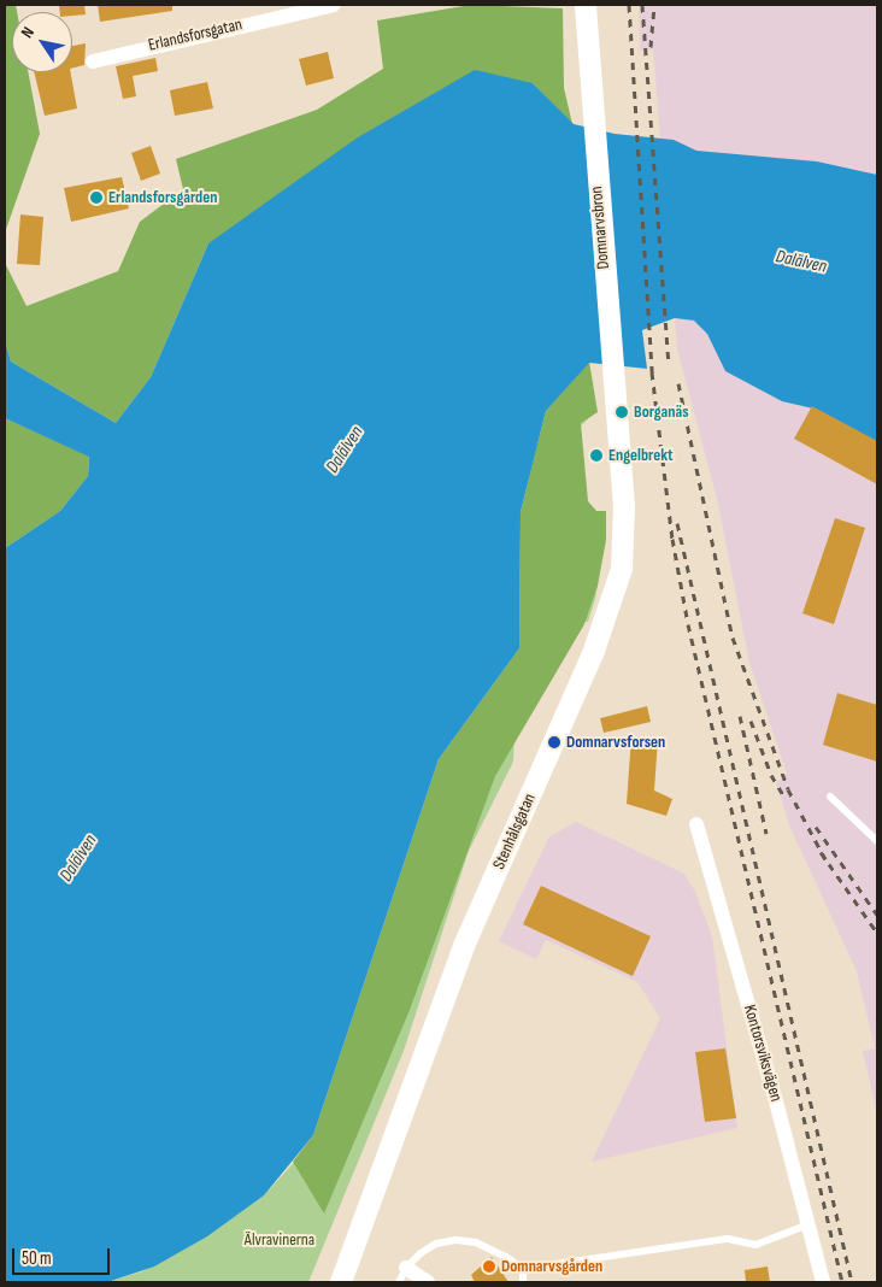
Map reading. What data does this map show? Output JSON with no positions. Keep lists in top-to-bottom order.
{
  "streets": {
    "street": [
      "Erlandsforsgatan",
      "Domnarvsbron",
      "Stenhålsgatan",
      "Kontorsviksvägen"
    ]
  },
  "crossings": [
    ["Domnarvsbron", "Stenhålsgatan"]
  ],
  "water": ["Dalälven"],
  "parks": ["Älvravinerna"],
  "places": [
    "Erlandsforsgården",
    "Borganäs",
    "Engelbrekt",
    "Domnarvsforsen",
    "Domnarvsgården"
  ],
  "scale_bar": "50 m",
  "north": "top left"
}
